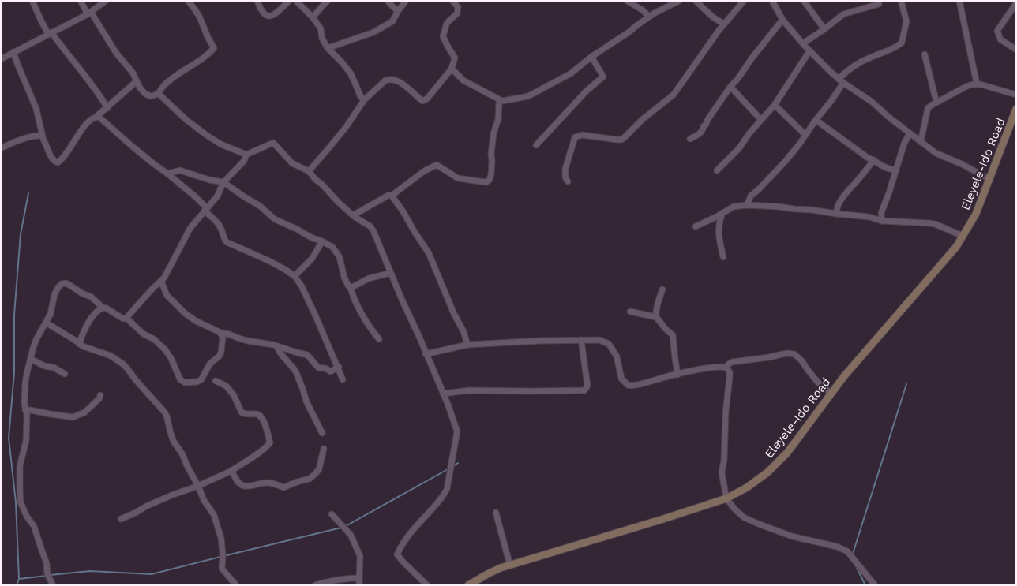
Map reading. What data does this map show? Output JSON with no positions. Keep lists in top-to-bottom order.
{
  "streets": {
    "main road": ["Eleyele-Ido Road"]
  }
}
